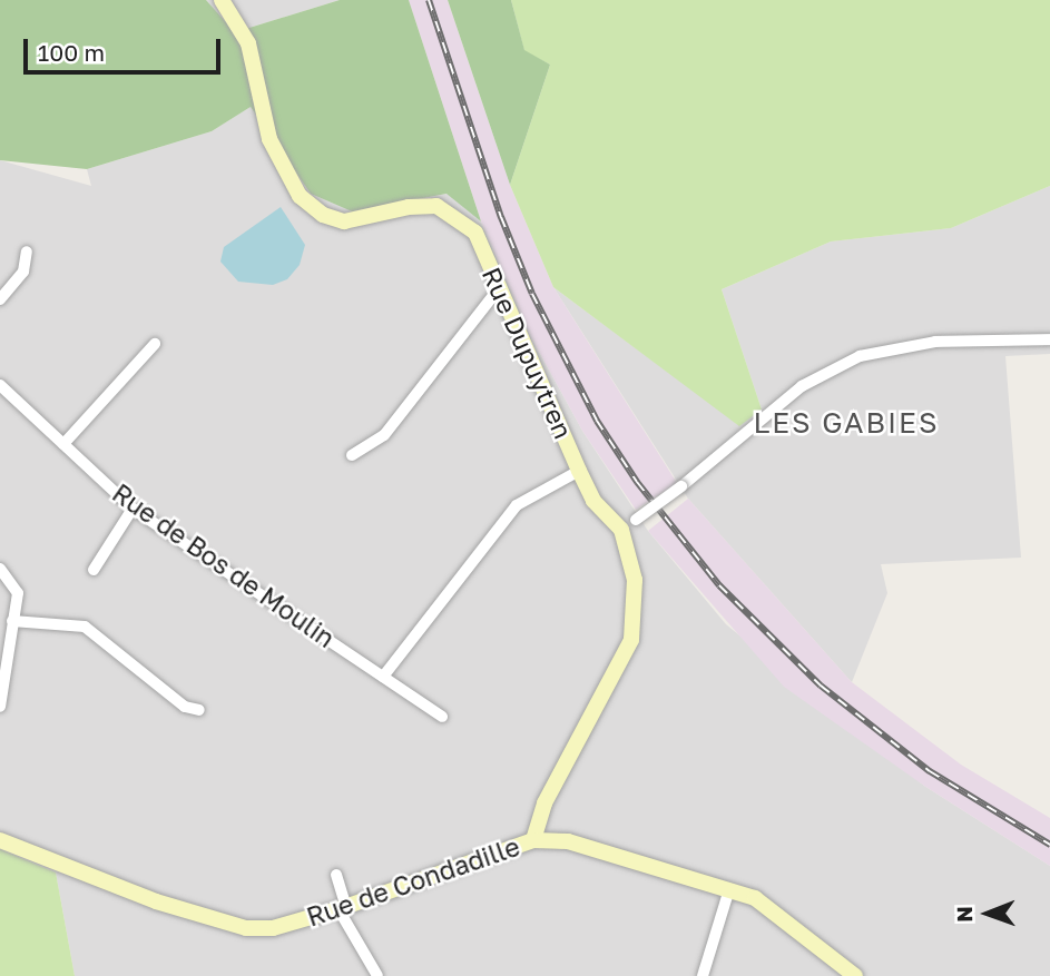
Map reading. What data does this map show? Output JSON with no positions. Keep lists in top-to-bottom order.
{
  "streets": {
    "street": ["Rue Dupuytren", "Rue de Bos de Moulin", "Rue de Condadille"]
  },
  "crossings": [
    ["Rue Dupuytren", "Rue de Condadille"]
  ],
  "districts": ["LES GABIES"],
  "scale_bar": "100 m",
  "north": "left"
}
